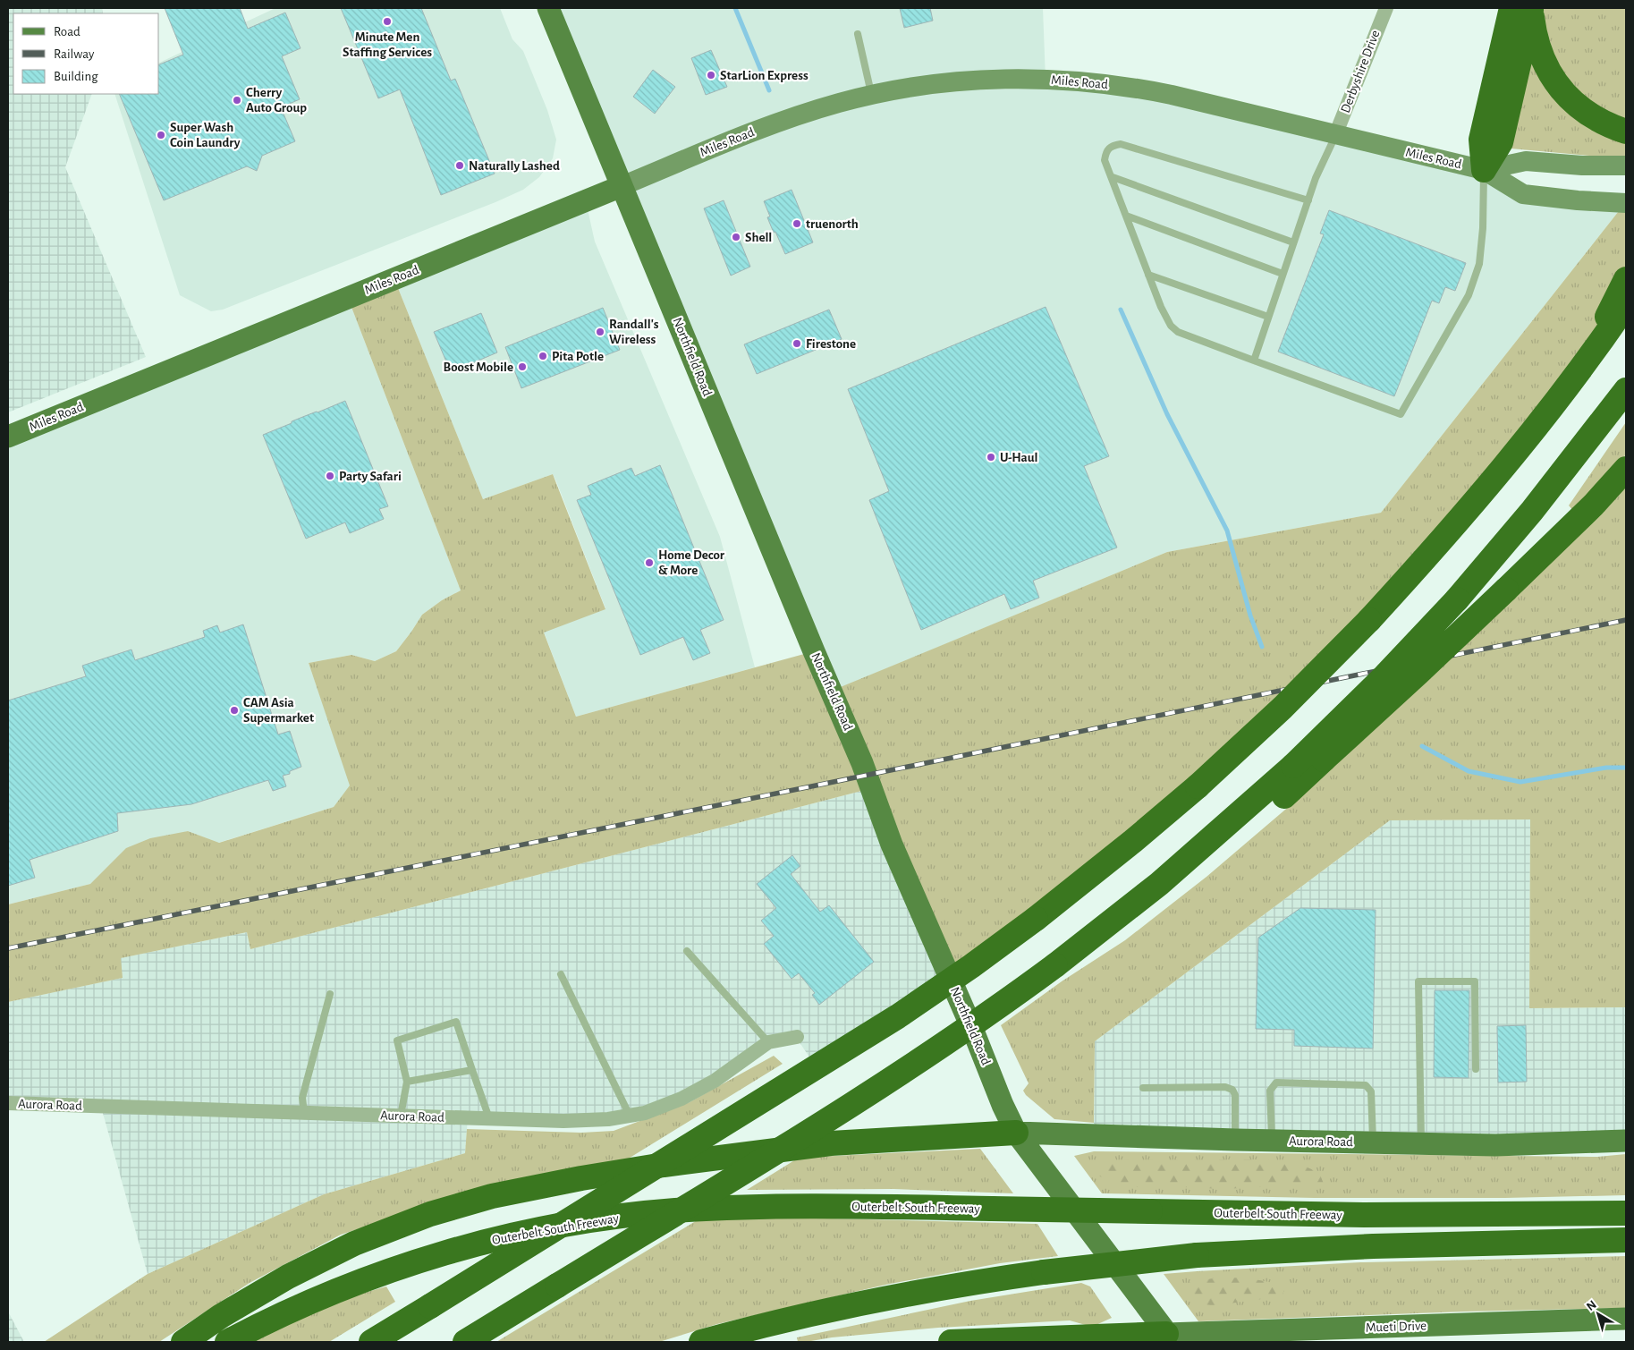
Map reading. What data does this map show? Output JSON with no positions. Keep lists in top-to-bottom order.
{
  "streets": {
    "highway": ["Outerbelt South Freeway"],
    "main road": [
      "Miles Road",
      "Northfield Road",
      "Aurora Road",
      "Mueti Drive"
    ],
    "street": ["Derbyshire Drive"]
  },
  "crossings": [
    ["Derbyshire Drive", "Miles Road"],
    ["Miles Road", "Northfield Road"],
    ["Northfield Road", "Aurora Road"],
    ["Northfield Road", "Mueti Drive"]
  ],
  "places": [
    "Minute Men Staffing Services",
    "StarLion Express",
    "Cherry Auto Group",
    "Super Wash Coin Laundry",
    "Naturally Lashed",
    "truenorth",
    "Shell",
    "Randall's Wireless",
    "Firestone",
    "Pita Potle",
    "Boost Mobile",
    "U-Haul",
    "Party Safari",
    "Home Decor & More",
    "CAM Asia Supermarket"
  ],
  "legend": ["Road", "Railway", "Building"],
  "north": "top left"
}
